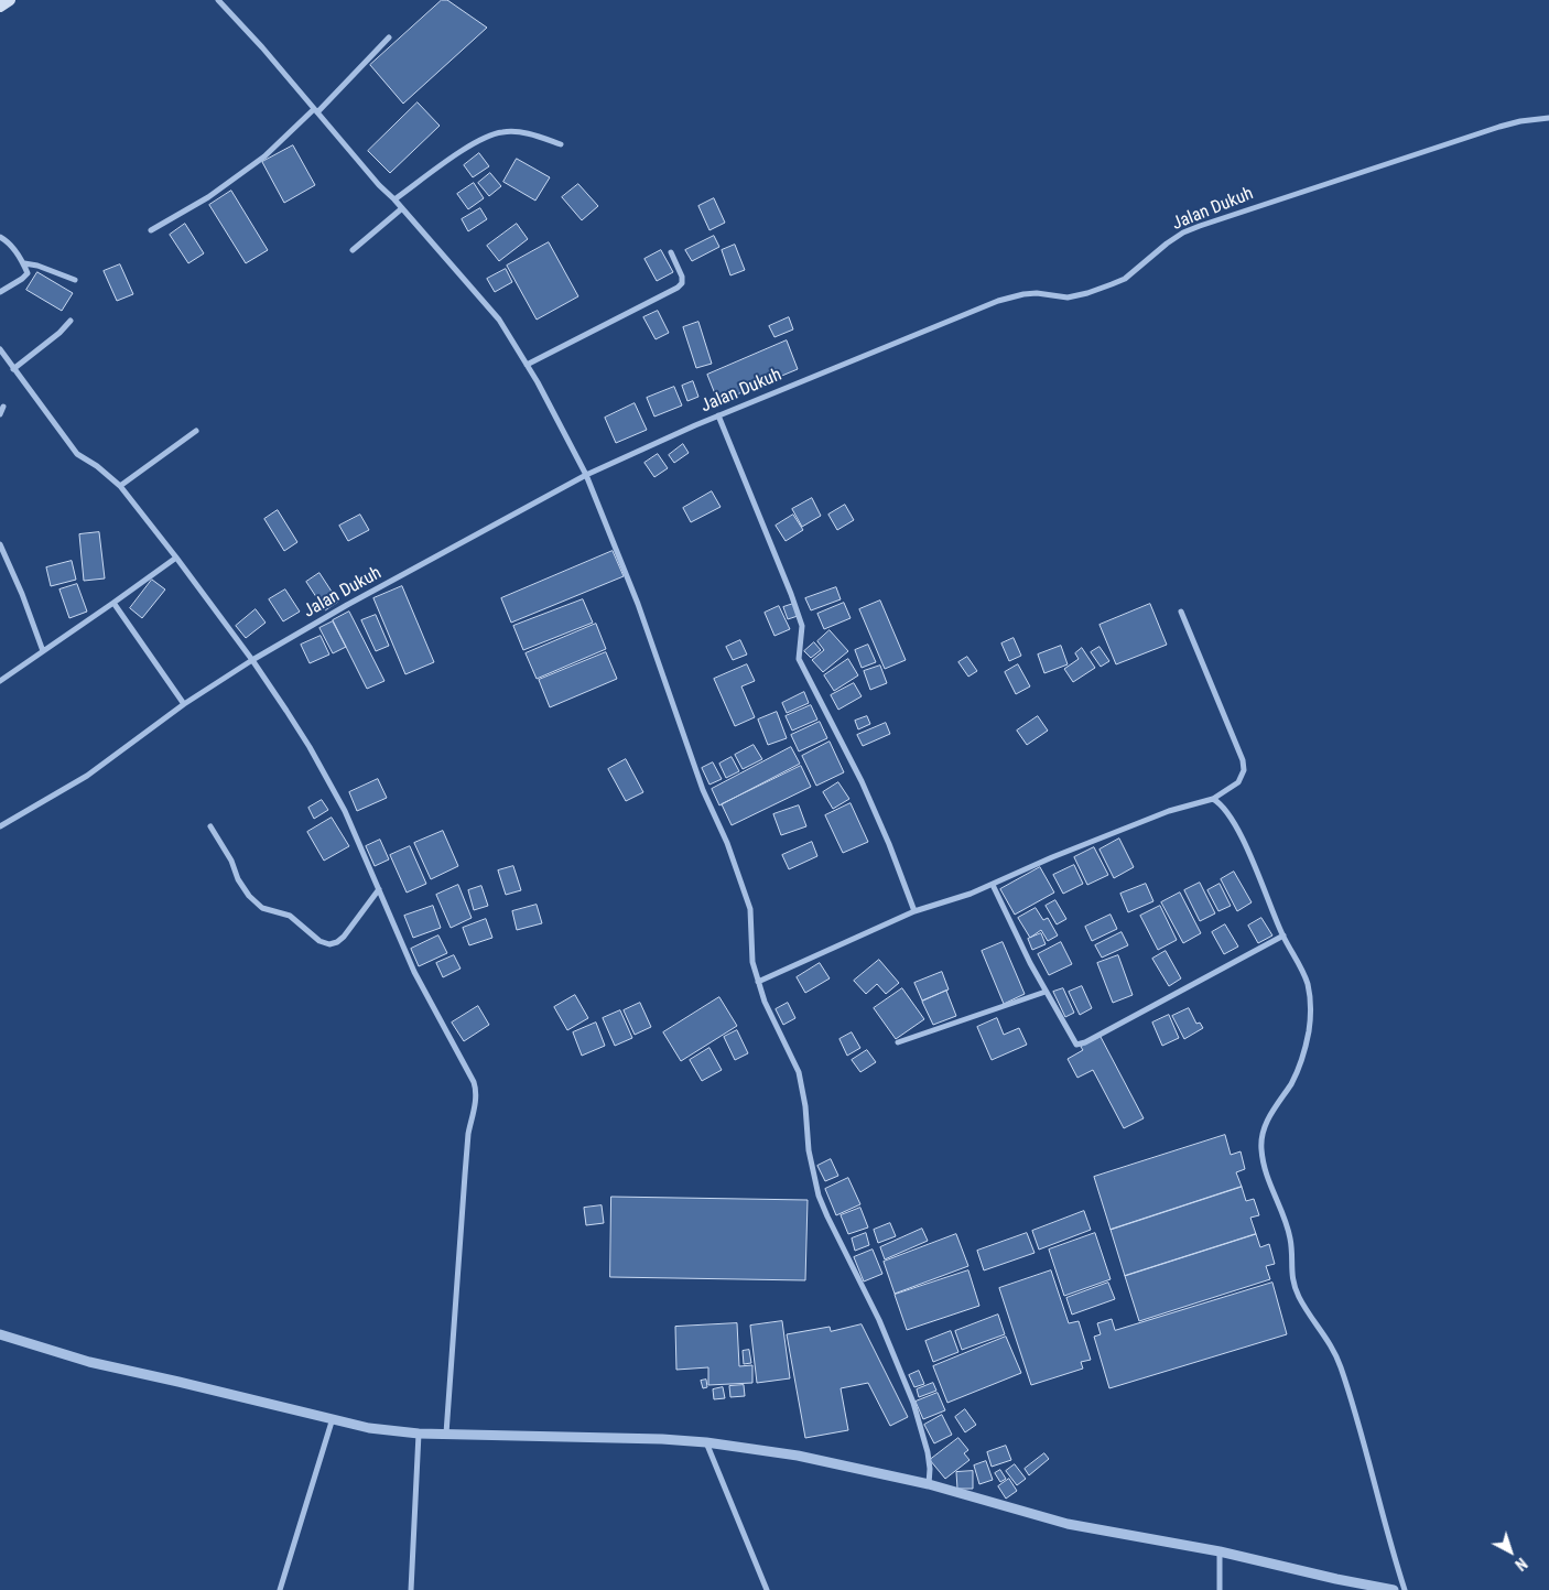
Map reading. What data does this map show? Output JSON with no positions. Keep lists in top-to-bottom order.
{
  "streets": {
    "street": ["Jalan Dukuh"]
  },
  "north": "bottom right"
}
